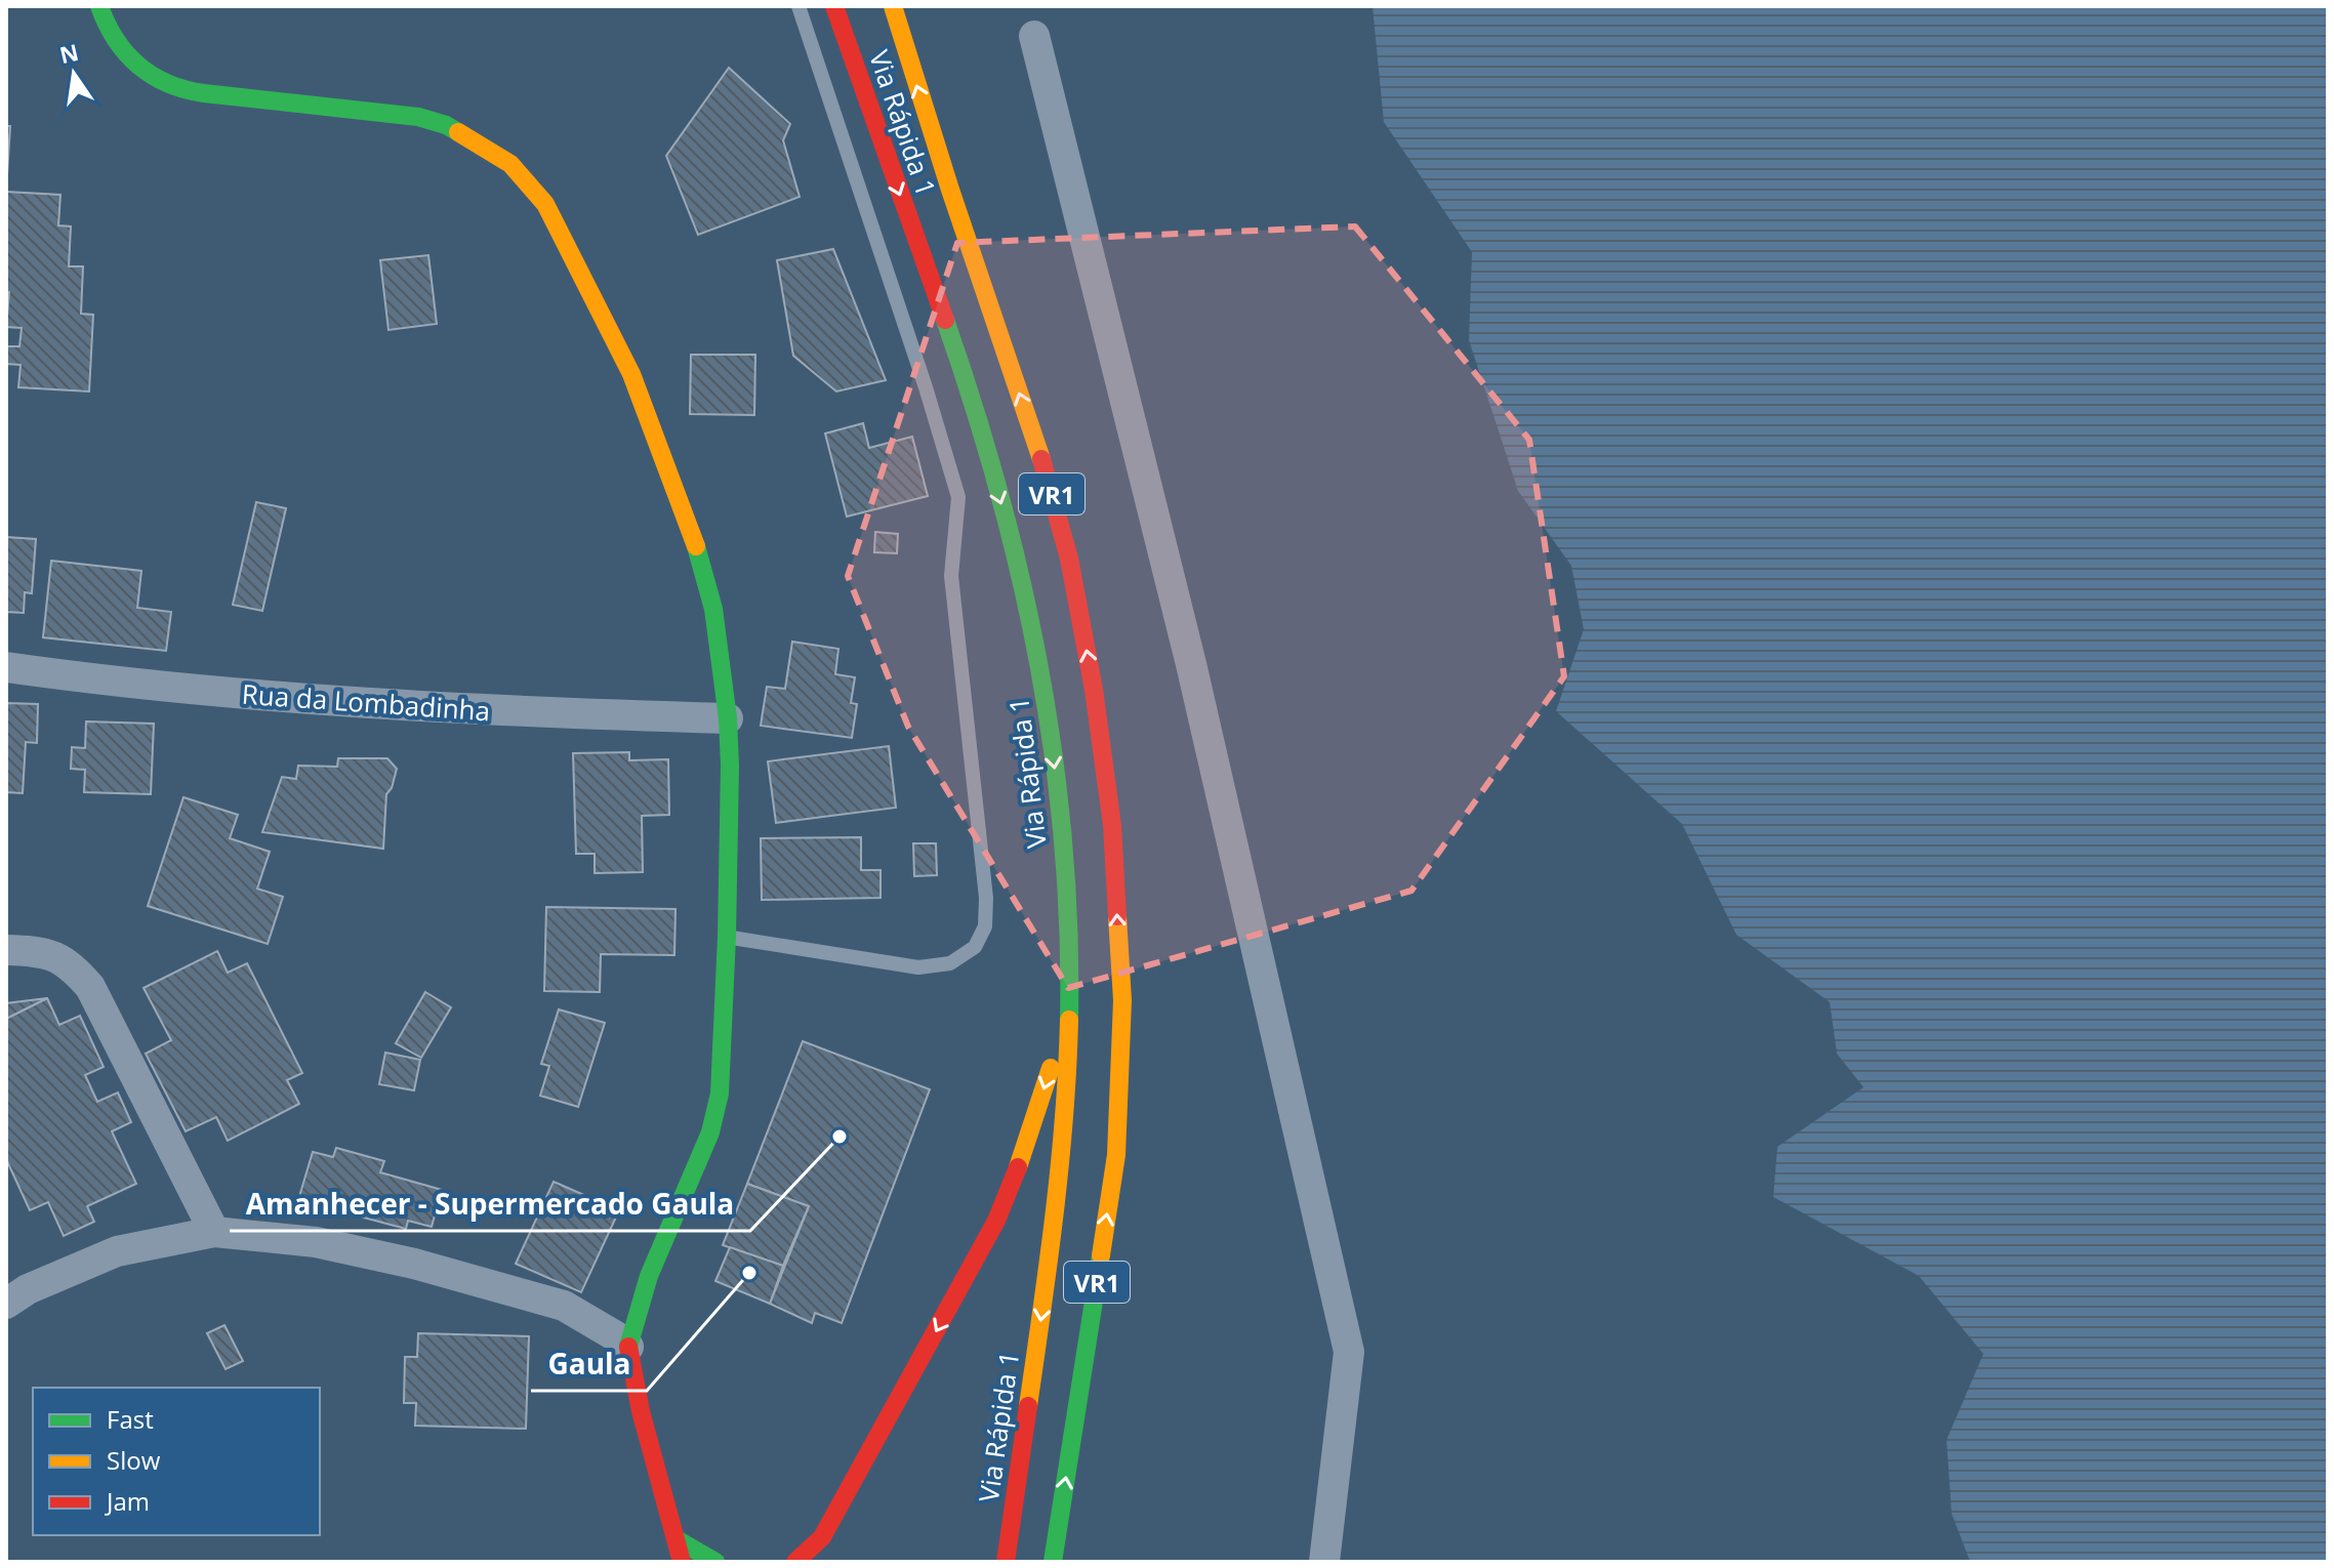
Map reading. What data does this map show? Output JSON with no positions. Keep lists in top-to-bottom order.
{
  "streets": {
    "main road": ["Via Rápida 1", "VR1"],
    "street": ["Rua da Lombadinha"]
  },
  "places": ["Amanhecer - Supermercado Gaula", "Gaula"],
  "legend": ["Fast", "Slow", "Jam"],
  "north": "top"
}
